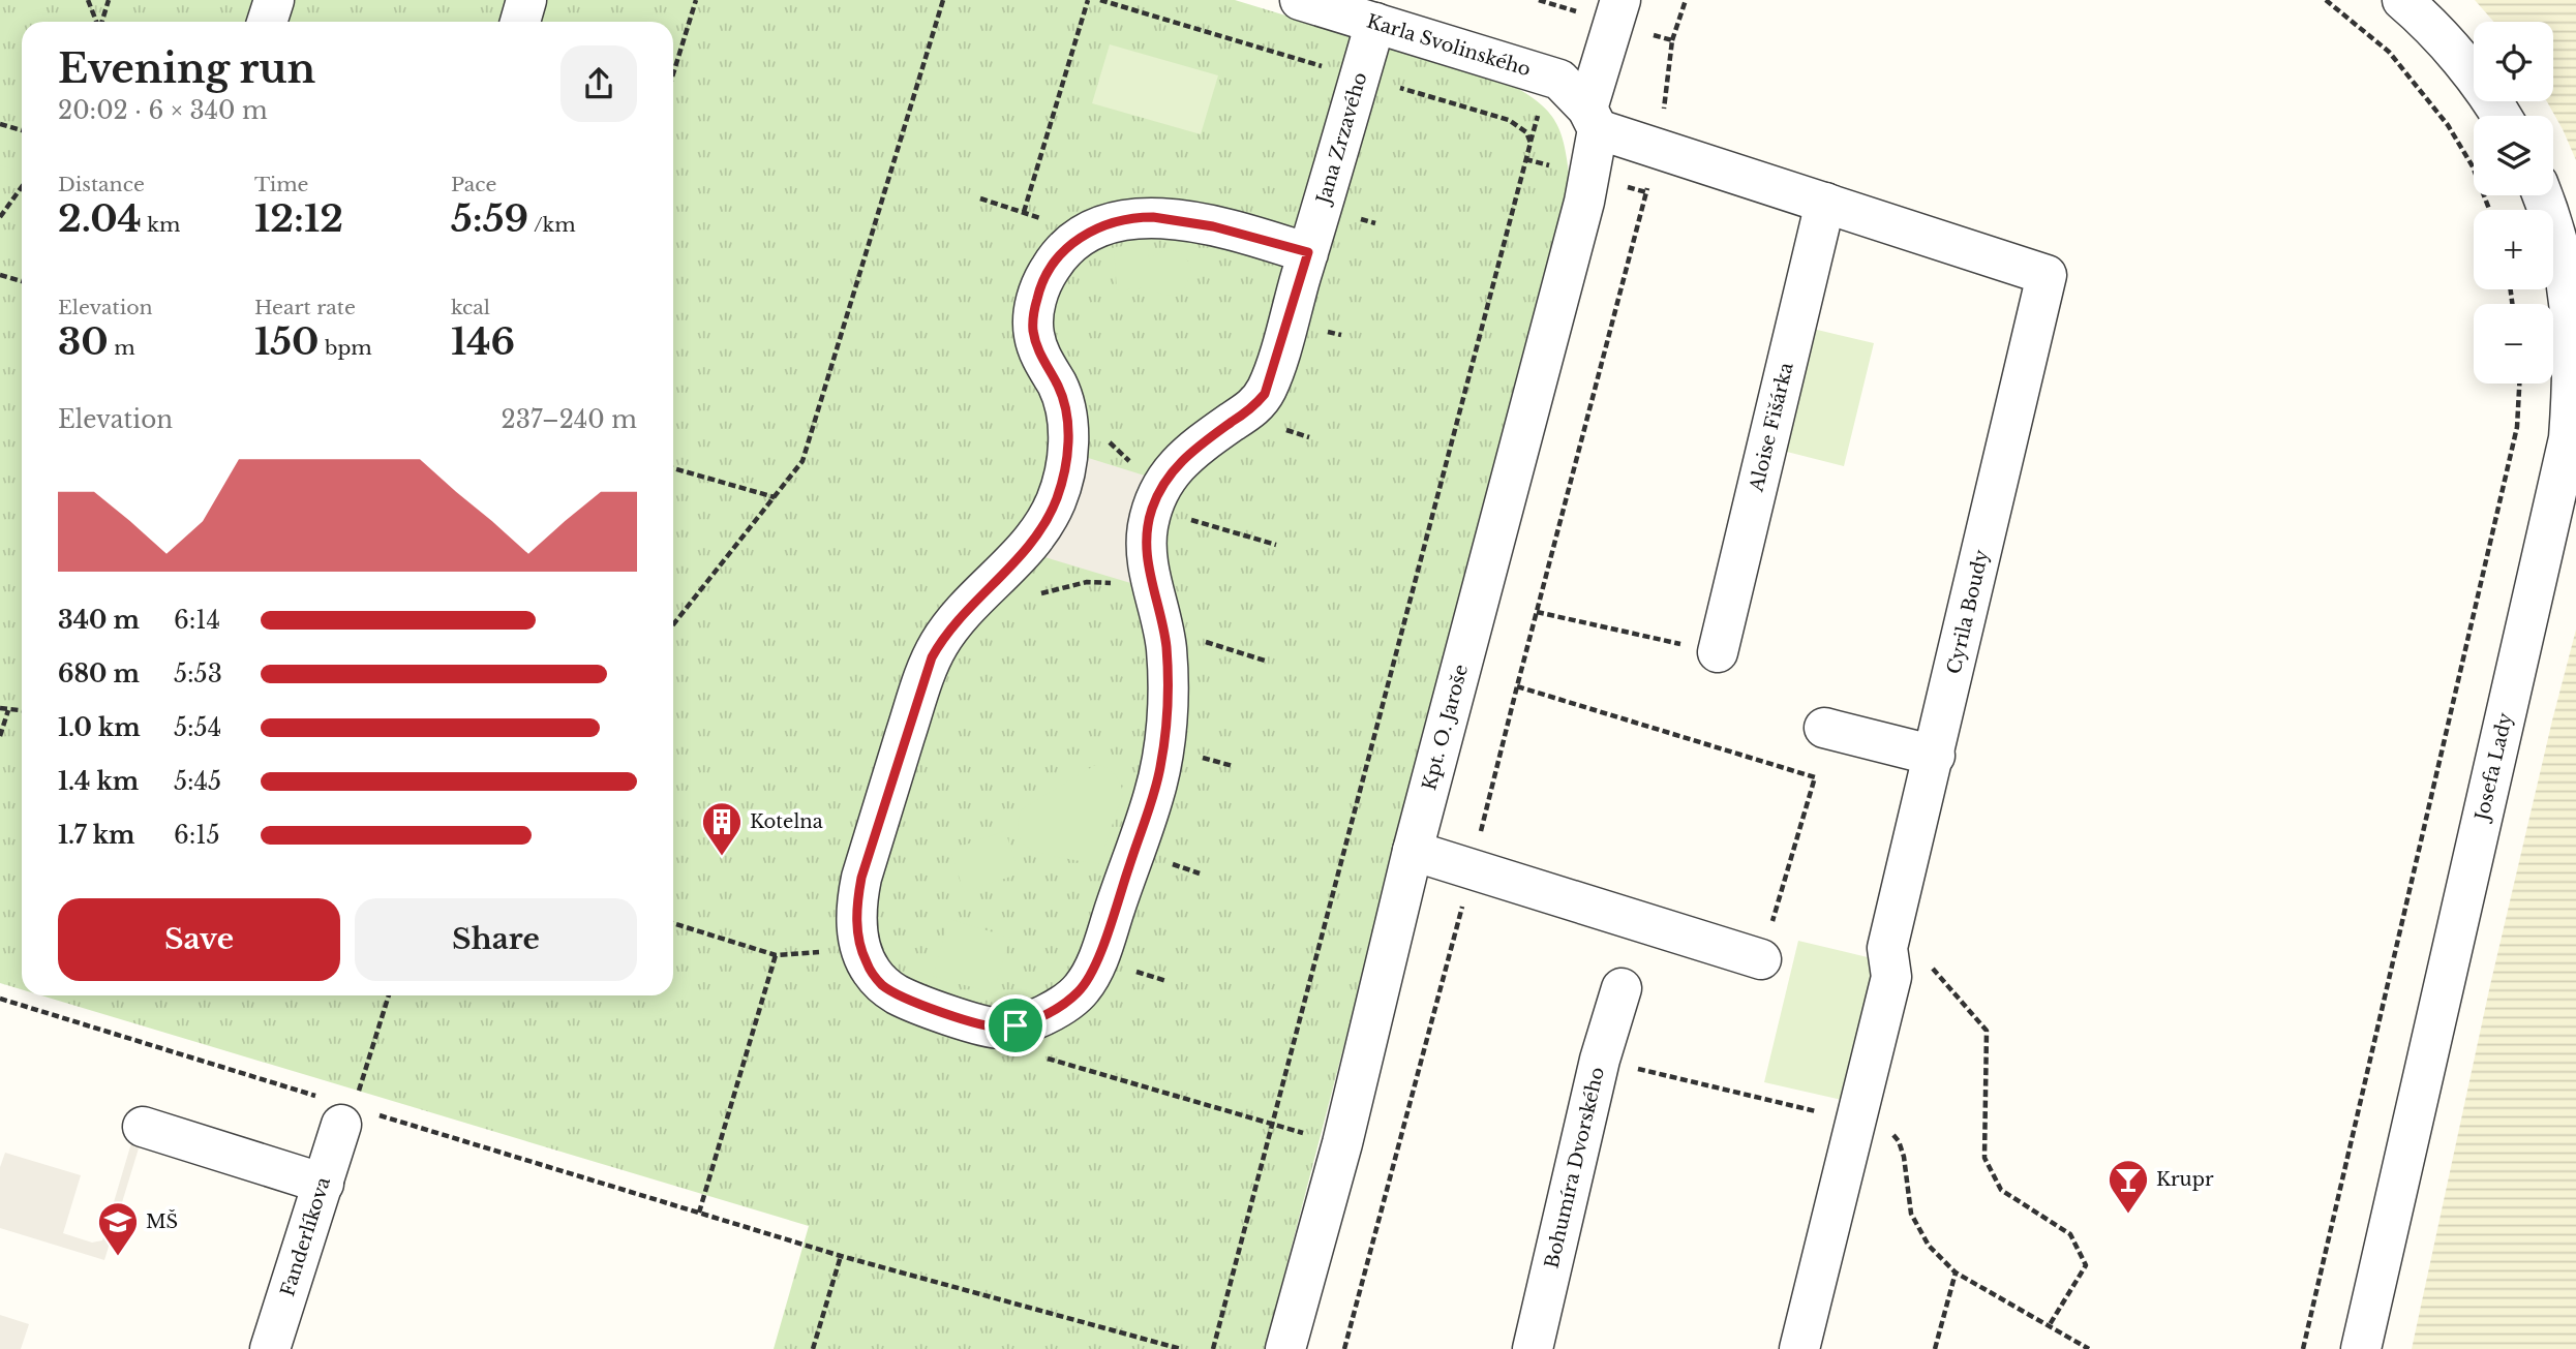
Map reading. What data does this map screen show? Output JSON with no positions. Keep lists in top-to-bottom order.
{
  "streets": {
    "street": [
      "Karla Svolinského",
      "Jana Zrzavého",
      "Aloise Fišárka",
      "Cyrila Boudy",
      "Kpt. O. Jaroše",
      "Josefa Lady",
      "Bohumíra Dvorského",
      "Fanderlíkova"
    ]
  },
  "crossings": [
    ["Karla Svolinského", "Jana Zrzavého"],
    ["Karla Svolinského", "Kpt. O. Jaroše"],
    ["Aloise Fišárka", "Cyrila Boudy"]
  ],
  "places": {
    "building": ["Kotelna"],
    "bar": ["Krupr"],
    "school or university": ["MŠ"]
  },
  "page": {
    "map_buttons": ["+", "−"],
    "heading": ["Evening run", "20:02 · 6 × 340 m"],
    "stats": [
      ["Distance", "2.04 km"],
      ["Time", "12:12"],
      ["Pace", "5:59 /km"],
      ["Elevation", "30 m"],
      ["Heart rate", "150 bpm"],
      ["kcal", "146"]
    ],
    "chart": ["Elevation", "237–240 m"],
    "list": [
      {
        "name": "340 m",
        "note": "6:14"
      },
      {
        "name": "680 m",
        "note": "5:53"
      },
      {
        "name": "1.0 km",
        "note": "5:54"
      },
      {
        "name": "1.4 km",
        "note": "5:45"
      },
      {
        "name": "1.7 km",
        "note": "6:15"
      }
    ],
    "buttons": ["Save", "Share"]
  }
}
